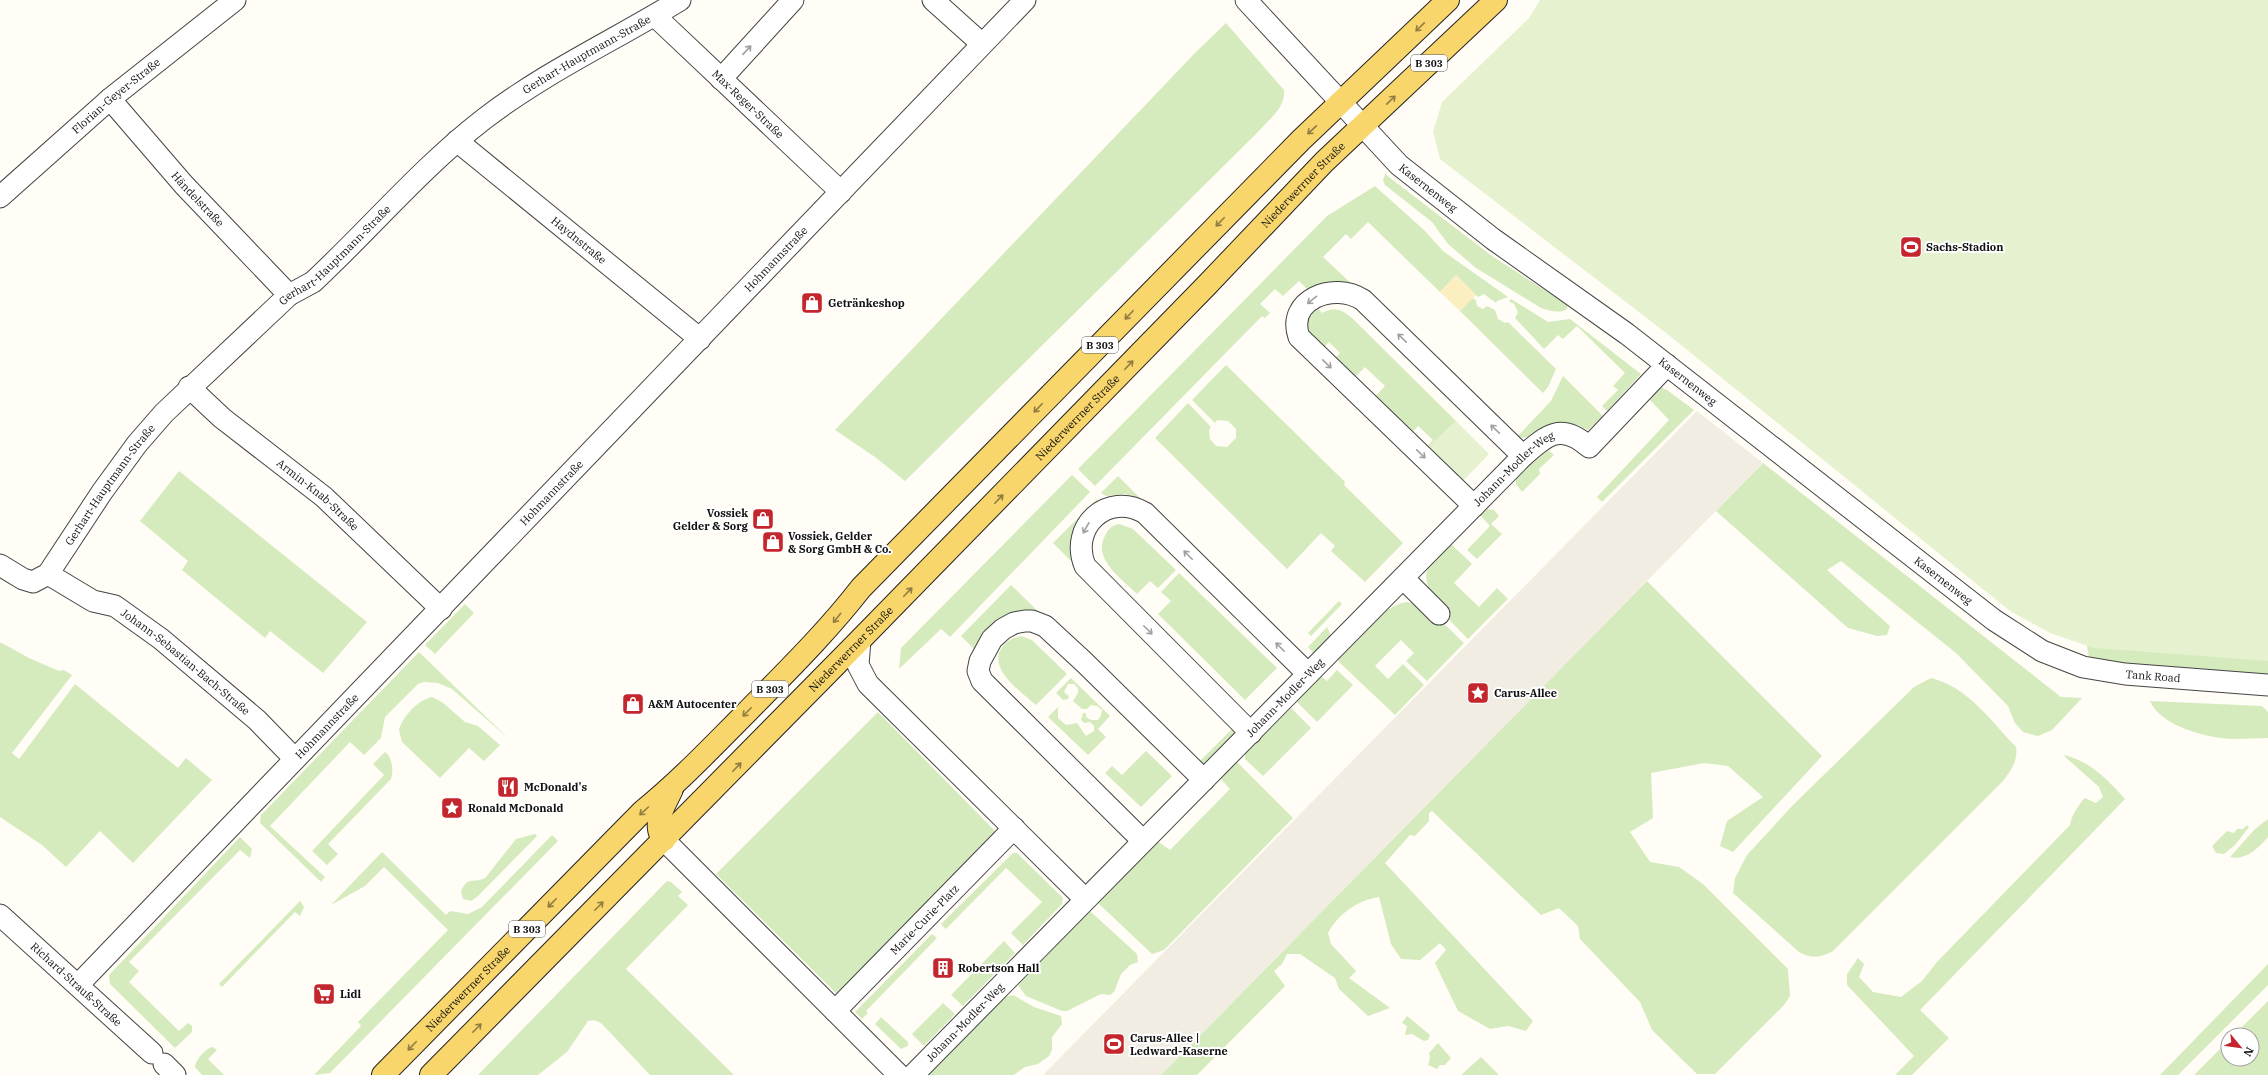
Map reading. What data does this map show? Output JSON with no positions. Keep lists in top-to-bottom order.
{
  "streets": {
    "main road": ["B 303", "Niederwerrner Straße"],
    "street": [
      "Gerhart-Hauptmann-Straße",
      "Florian-Geyer-Straße",
      "Max-Reger-Straße",
      "Kasernenweg",
      "Händelstraße",
      "Haydnstraße",
      "Hohmannstraße",
      "Johann-Modler-Weg",
      "Armin-Knab-Straße",
      "Johann-Sebastian-Bach-Straße",
      "Tank Road",
      "Marie-Curie-Platz",
      "Richard-Strauß-Straße"
    ]
  },
  "crossings": [
    ["Gerhart-Hauptmann-Straße", "Max-Reger-Straße"],
    ["Gerhart-Hauptmann-Straße", "Händelstraße"],
    ["Gerhart-Hauptmann-Straße", "Haydnstraße"],
    ["Gerhart-Hauptmann-Straße", "Armin-Knab-Straße"],
    ["Gerhart-Hauptmann-Straße", "Johann-Sebastian-Bach-Straße"],
    ["Florian-Geyer-Straße", "Händelstraße"],
    ["Max-Reger-Straße", "Hohmannstraße"],
    ["Niederwerrner Straße", "Kasernenweg"],
    ["Kasernenweg", "Johann-Modler-Weg"],
    ["Kasernenweg", "Tank Road"],
    ["Haydnstraße", "Hohmannstraße"],
    ["Hohmannstraße", "Armin-Knab-Straße"],
    ["Hohmannstraße", "Johann-Sebastian-Bach-Straße"],
    ["Hohmannstraße", "Richard-Strauß-Straße"]
  ],
  "places": {
    "sports": ["Sachs-Stadion", "Carus-Allee | Ledward-Kaserne"],
    "shop": [
      "Getränkeshop",
      "Vossiek Gelder & Sorg",
      "Vossiek, Gelder & Sorg GmbH & Co.",
      "A&M Autocenter"
    ],
    "place": ["Carus-Allee", "Ronald McDonald"],
    "restaurant": ["McDonald's"],
    "building": ["Robertson Hall"],
    "supermarket": ["Lidl"]
  },
  "north": "bottom right"
}
